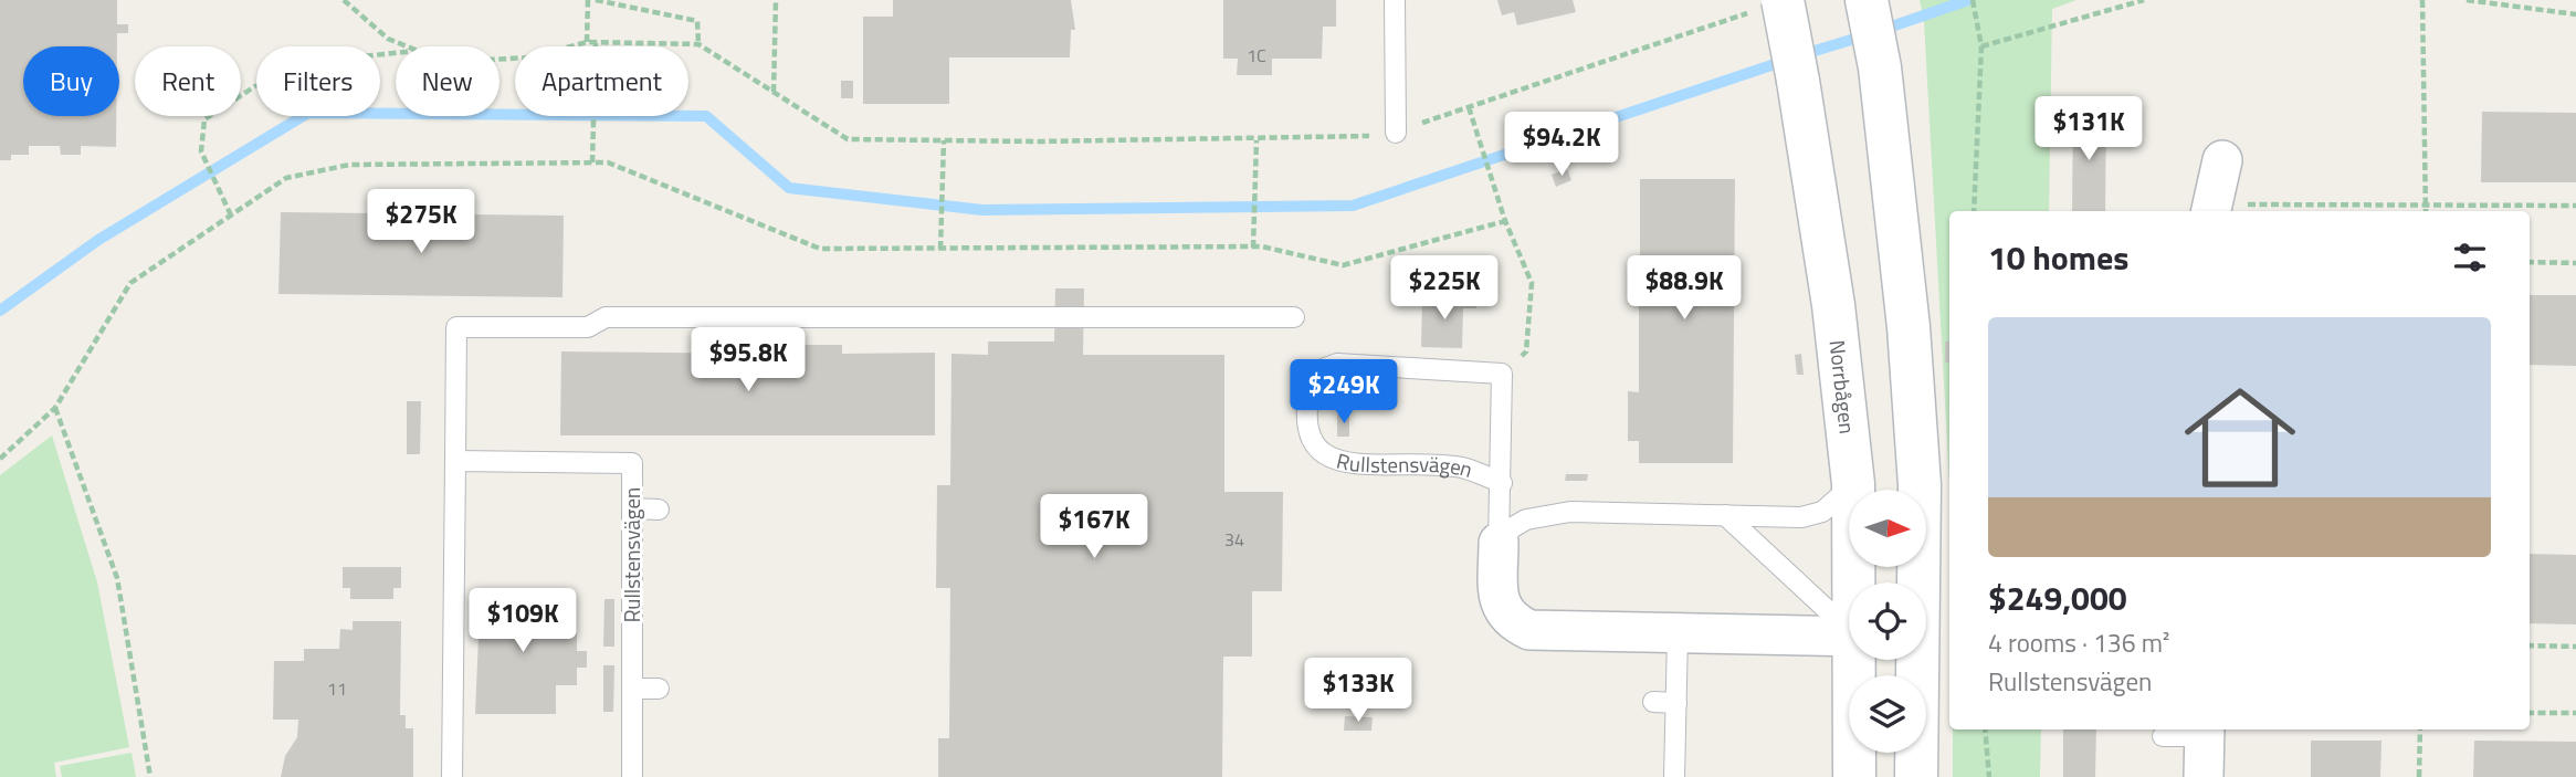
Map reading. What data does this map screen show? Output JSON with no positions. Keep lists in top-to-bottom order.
{
  "streets": {
    "street": ["Norrbågen", "Rullstensvägen"]
  },
  "house_numbers": ["1C", "34", "11"],
  "north": "right",
  "page": {
    "chip": [
      "Buy",
      "Rent",
      "Filters",
      "New",
      "Apartment"
    ],
    "price": [
      "$131K",
      "$94.2K",
      "$275K",
      "$225K",
      "$88.9K",
      "$95.8K",
      "$249K",
      "$167K",
      "$109K",
      "$133K"
    ],
    "heading": "10 homes",
    "list": [
      {
        "name": "$249,000",
        "note": "4 rooms · 136 m² · Rullstensvägen"
      }
    ]
  }
}
